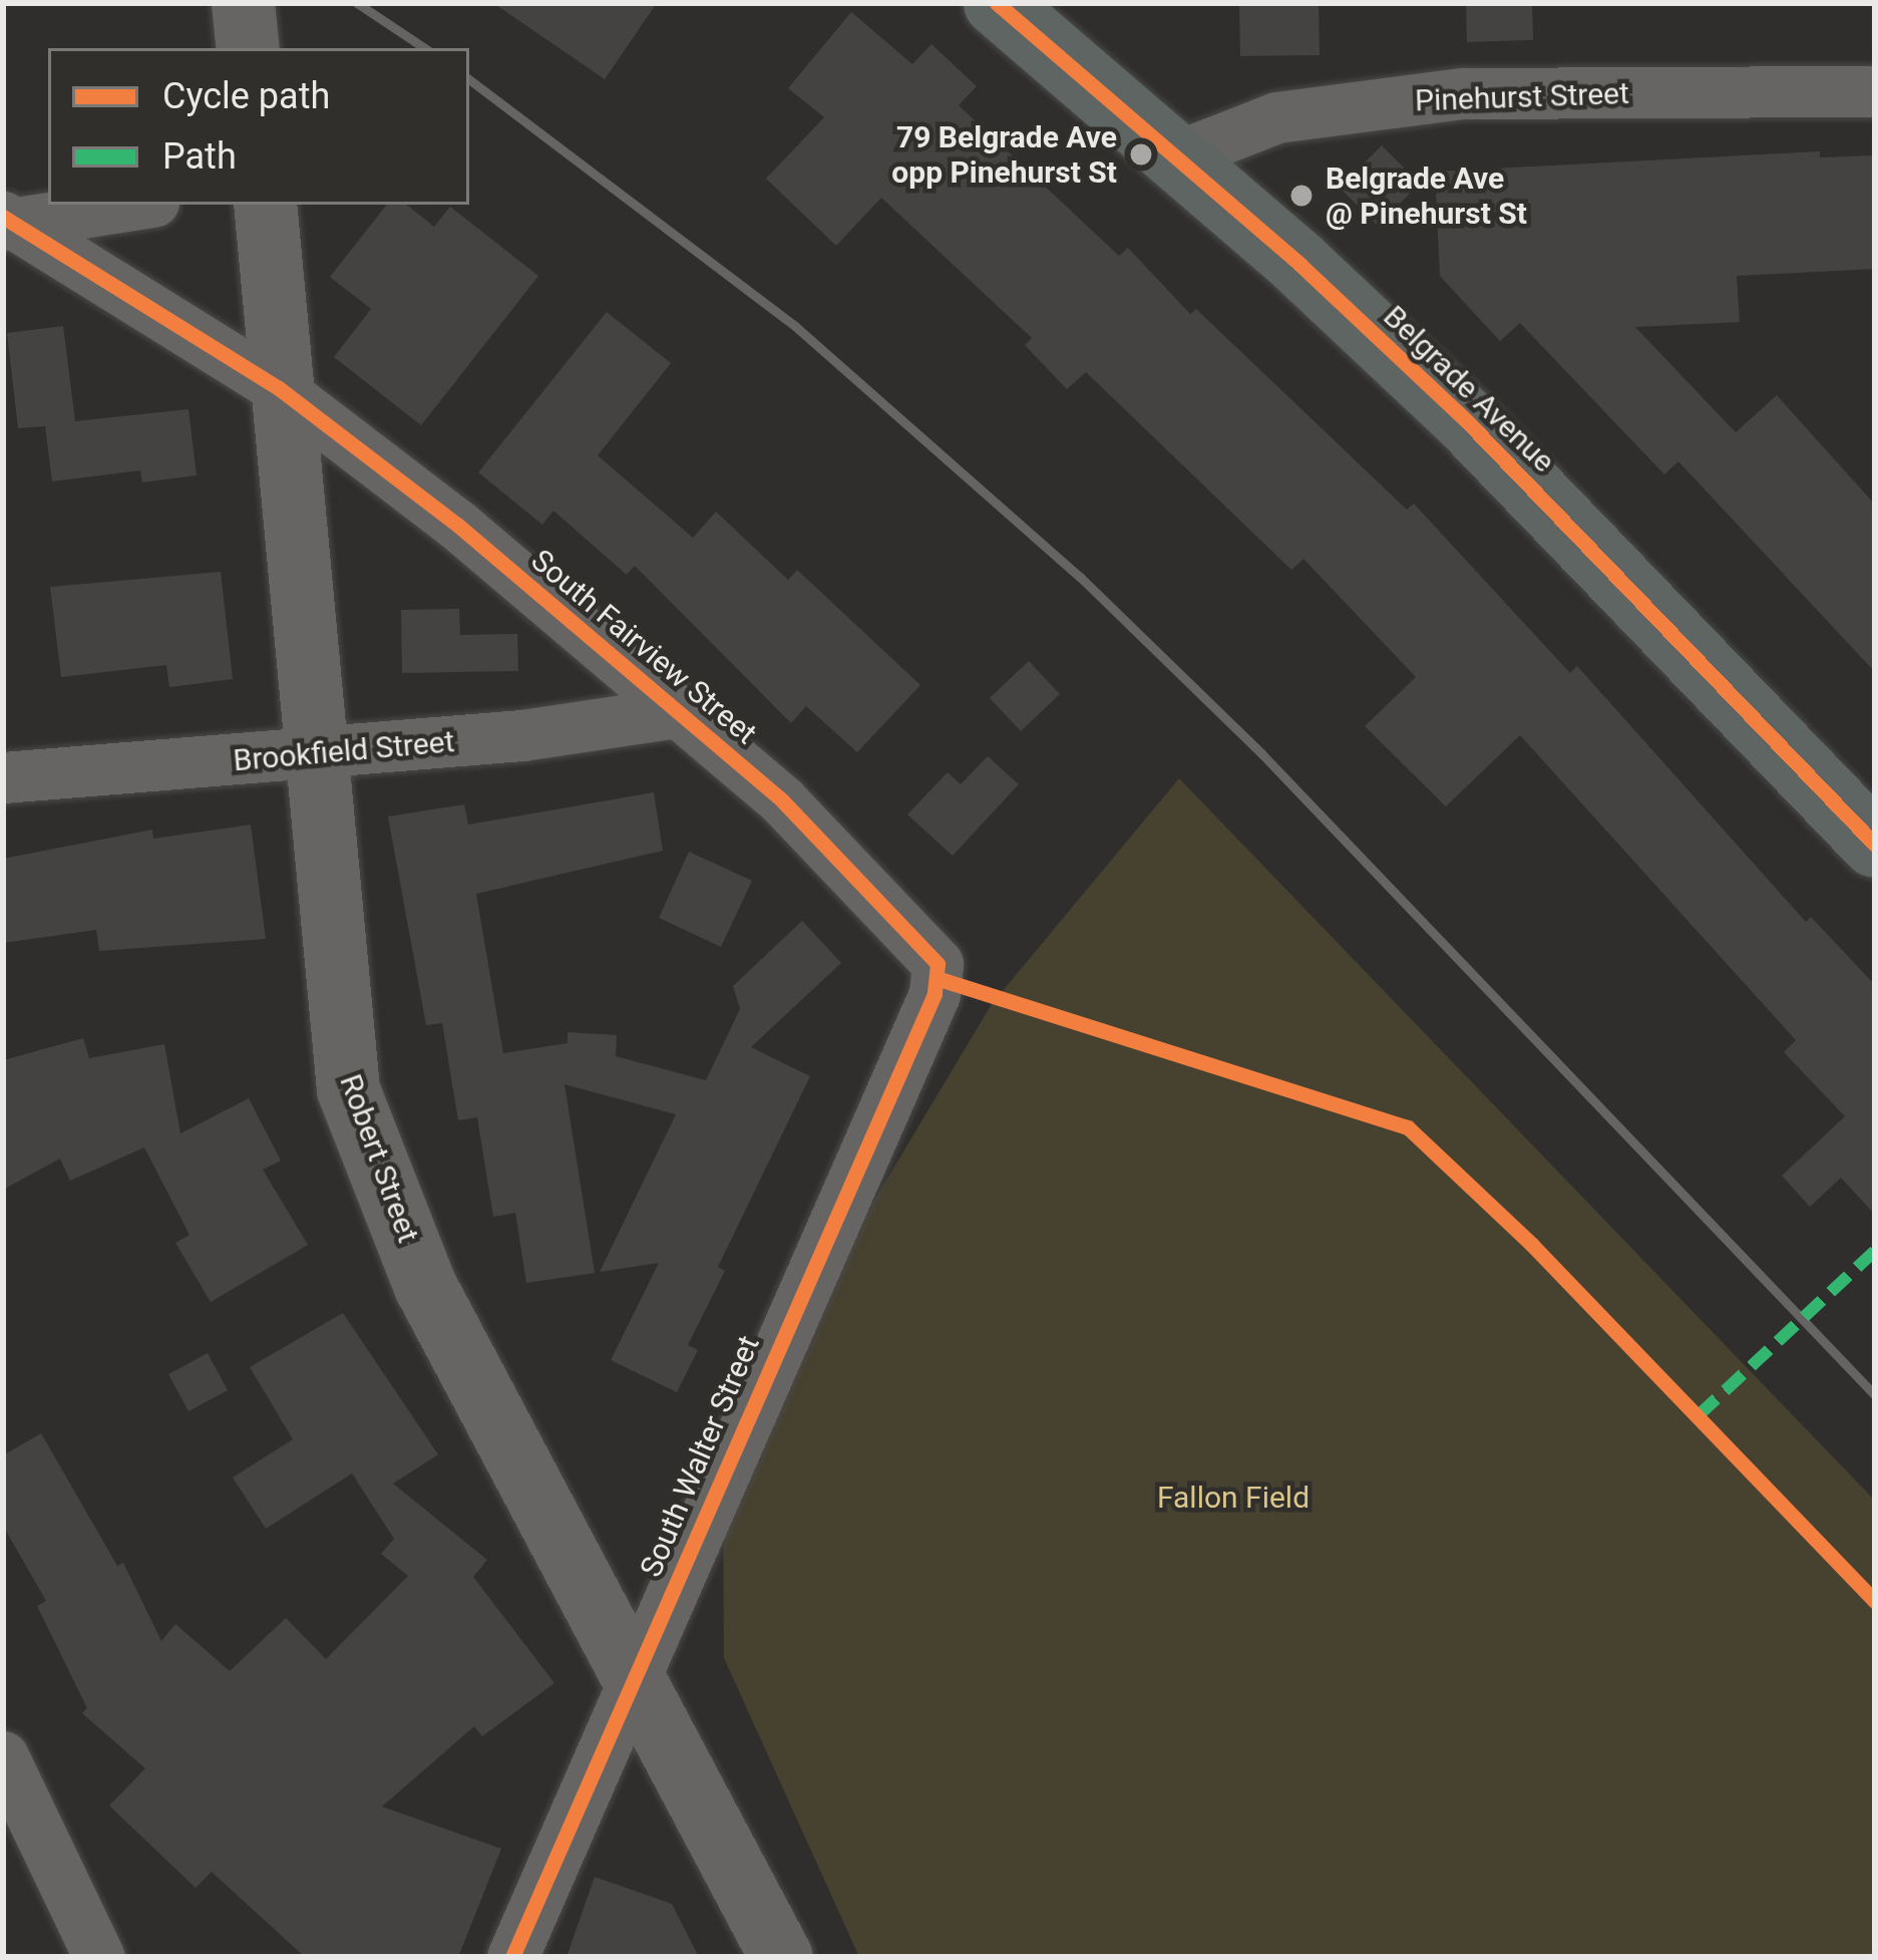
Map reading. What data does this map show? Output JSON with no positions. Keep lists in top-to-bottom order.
{
  "streets": {
    "main road": ["Belgrade Avenue"],
    "street": [
      "Pinehurst Street",
      "South Fairview Street",
      "Brookfield Street",
      "Robert Street",
      "South Walter Street"
    ]
  },
  "crossings": [
    ["Pinehurst Street", "Belgrade Avenue"],
    ["South Fairview Street", "Brookfield Street"],
    ["South Fairview Street", "Robert Street"],
    ["South Fairview Street", "South Walter Street"],
    ["Brookfield Street", "Robert Street"],
    ["Robert Street", "South Walter Street"]
  ],
  "parks": ["Fallon Field"],
  "places": ["79 Belgrade Ave opp Pinehurst St", "Belgrade Ave @ Pinehurst St"],
  "legend": ["Cycle path", "Path"]
}
